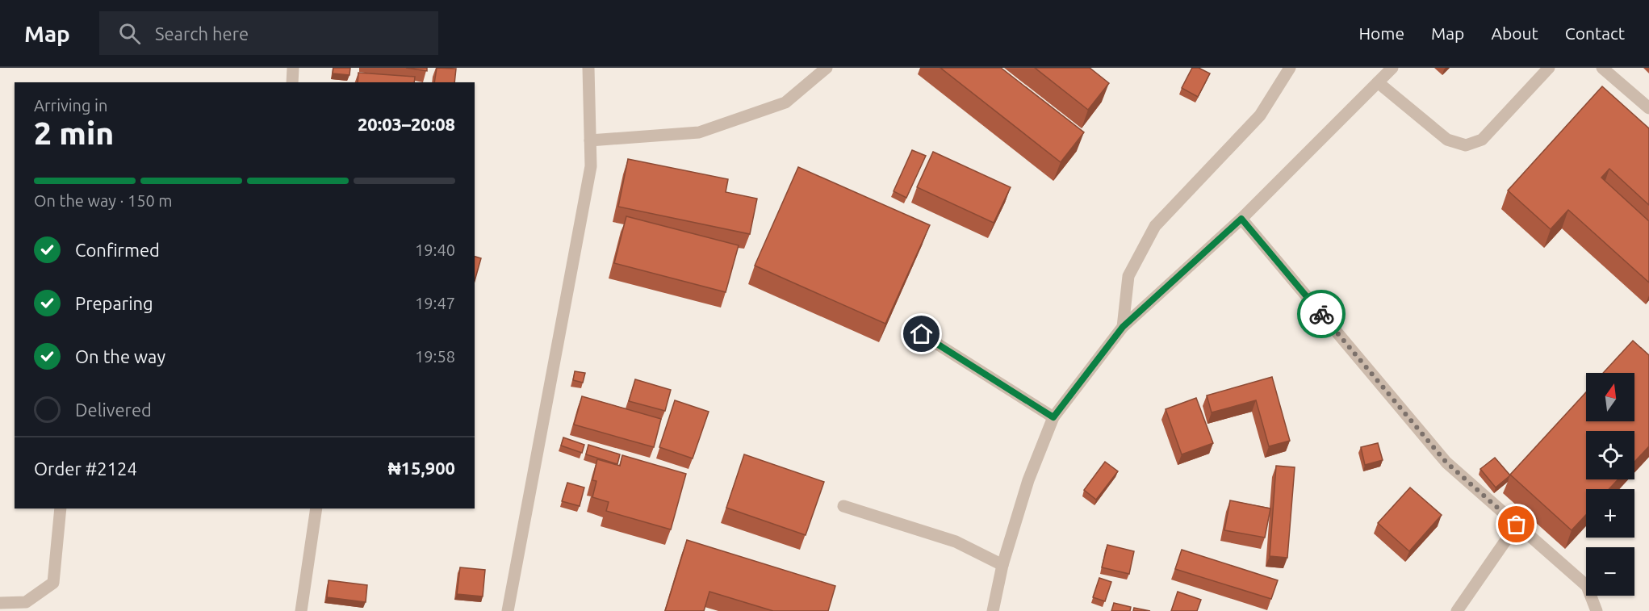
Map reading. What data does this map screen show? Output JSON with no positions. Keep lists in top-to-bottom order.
{
  "north": "top",
  "page": {
    "header": "Map",
    "search": "Search here",
    "nav": [
      "Home",
      "Map",
      "About",
      "Contact"
    ],
    "heading": ["2 min", "Arriving in", "20:03–20:08"],
    "panel": ["Order #2124", "₦15,900"],
    "bar": "On the way · 150 m",
    "list": [
      ["Confirmed", "19:40"],
      ["Preparing", "19:47"],
      ["On the way", "19:58"],
      "Delivered"
    ],
    "map_buttons": ["+", "−"]
  }
}
